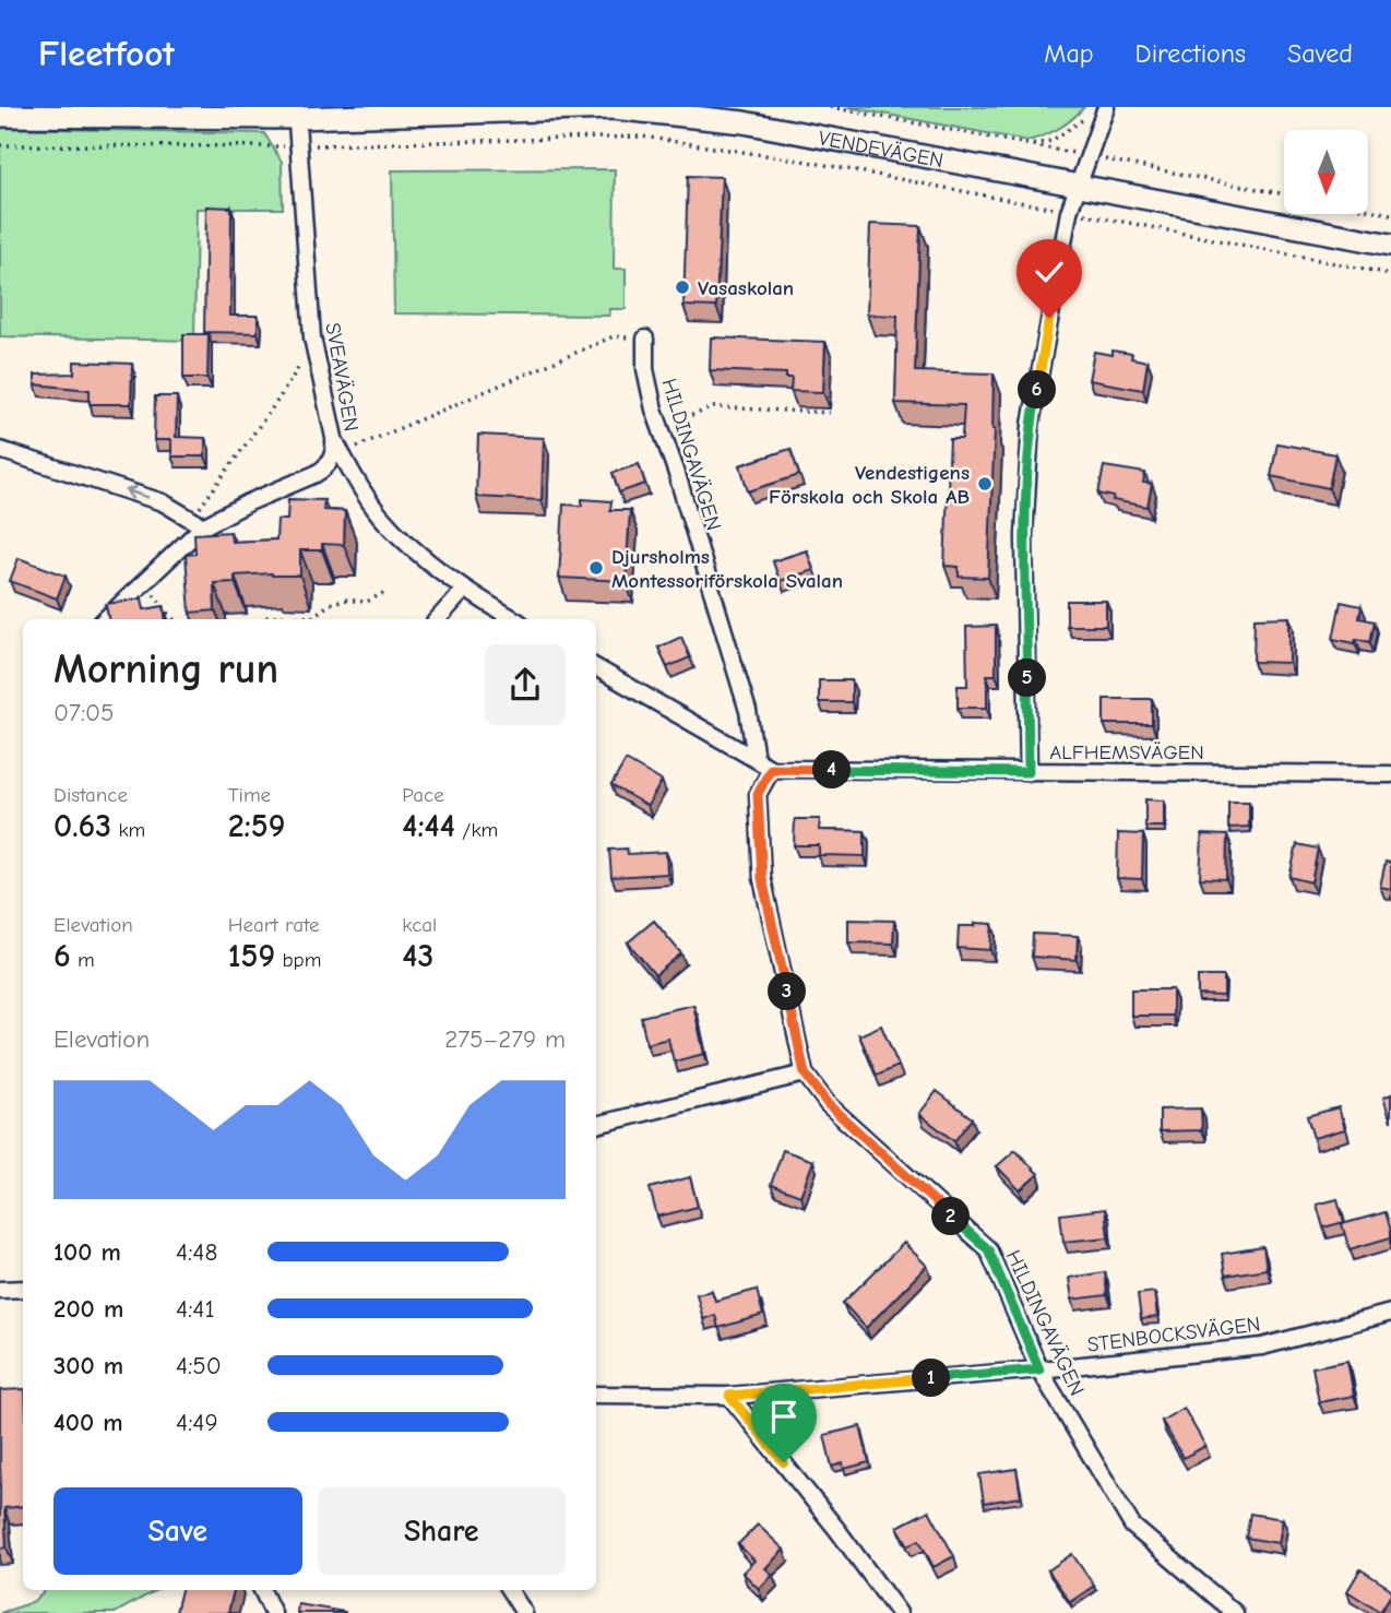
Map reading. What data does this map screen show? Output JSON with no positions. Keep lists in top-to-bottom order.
{
  "streets": {
    "street": [
      "VENDEVÄGEN",
      "SVEAVÄGEN",
      "HILDINGAVÄGEN",
      "ALFHEMSVÄGEN",
      "STENBOCKSVÄGEN"
    ]
  },
  "crossings": [
    ["VENDEVÄGEN", "SVEAVÄGEN"],
    ["HILDINGAVÄGEN", "ALFHEMSVÄGEN"],
    ["HILDINGAVÄGEN", "STENBOCKSVÄGEN"]
  ],
  "places": ["Vasaskolan", "Vendestigens Förskola och Skola AB", "Djursholms Montessoriförskola Svalan"],
  "north": "bottom",
  "page": {
    "header": "Fleetfoot",
    "nav": ["Map", "Directions", "Saved"],
    "pins": [
      "6",
      "5",
      "4",
      "3",
      "2",
      "1"
    ],
    "heading": ["Morning run", "07:05"],
    "stats": [
      ["Distance", "0.63 km"],
      ["Time", "2:59"],
      ["Pace", "4:44 /km"],
      ["Elevation", "6 m"],
      ["Heart rate", "159 bpm"],
      ["kcal", "43"]
    ],
    "chart": ["Elevation", "275–279 m"],
    "list": [
      {
        "name": "100 m",
        "note": "4:48"
      },
      {
        "name": "200 m",
        "note": "4:41"
      },
      {
        "name": "300 m",
        "note": "4:50"
      },
      {
        "name": "400 m",
        "note": "4:49"
      }
    ],
    "buttons": ["Save", "Share"]
  }
}
